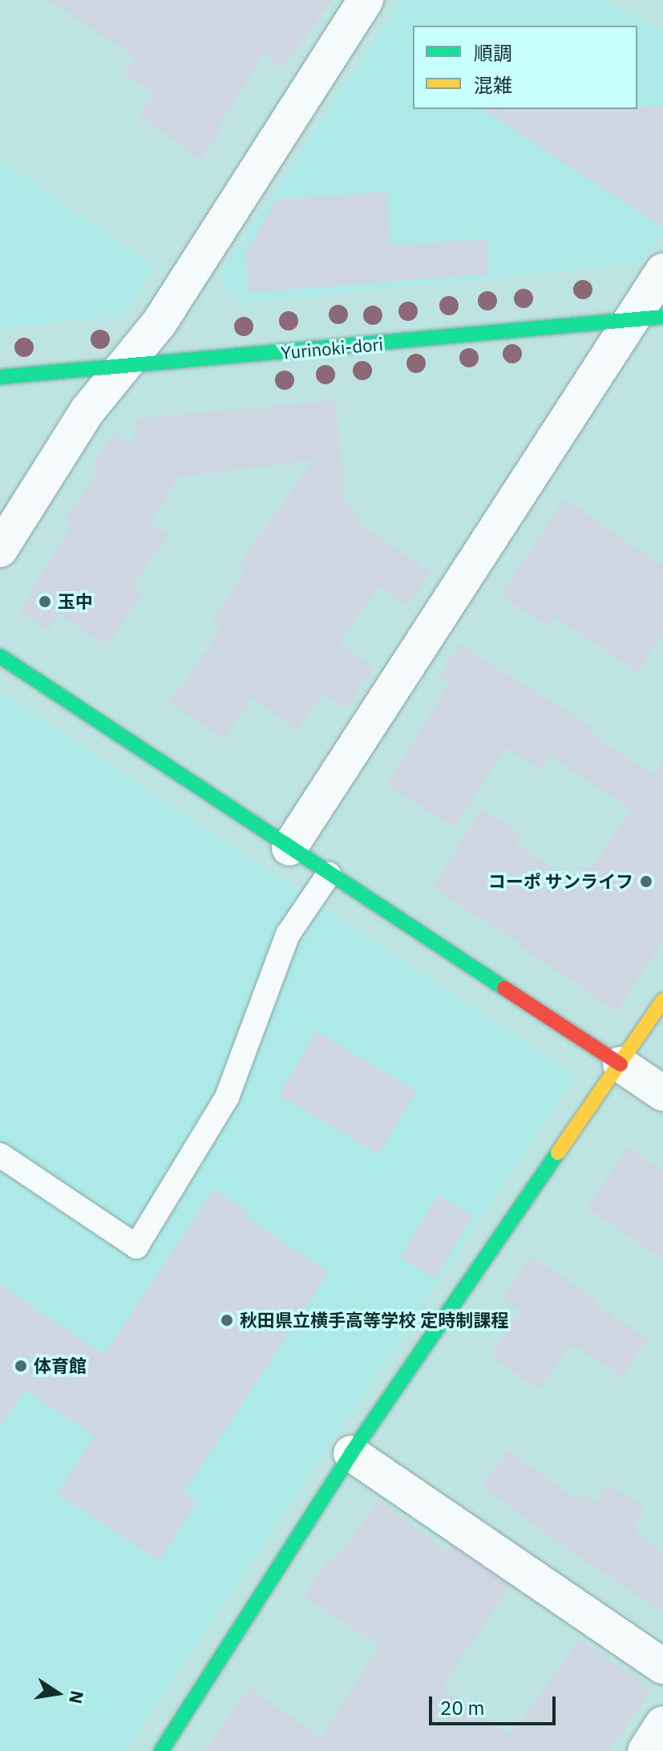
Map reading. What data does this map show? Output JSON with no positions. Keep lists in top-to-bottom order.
{
  "streets": {
    "street": ["Yurinoki-dori"]
  },
  "places": [
    "玉中",
    "コーポ サンライフ",
    "秋田県立横手高等学校 定時制課程",
    "体育館"
  ],
  "legend": ["順調", "混雑"],
  "scale_bar": "20 m",
  "north": "right"
}
